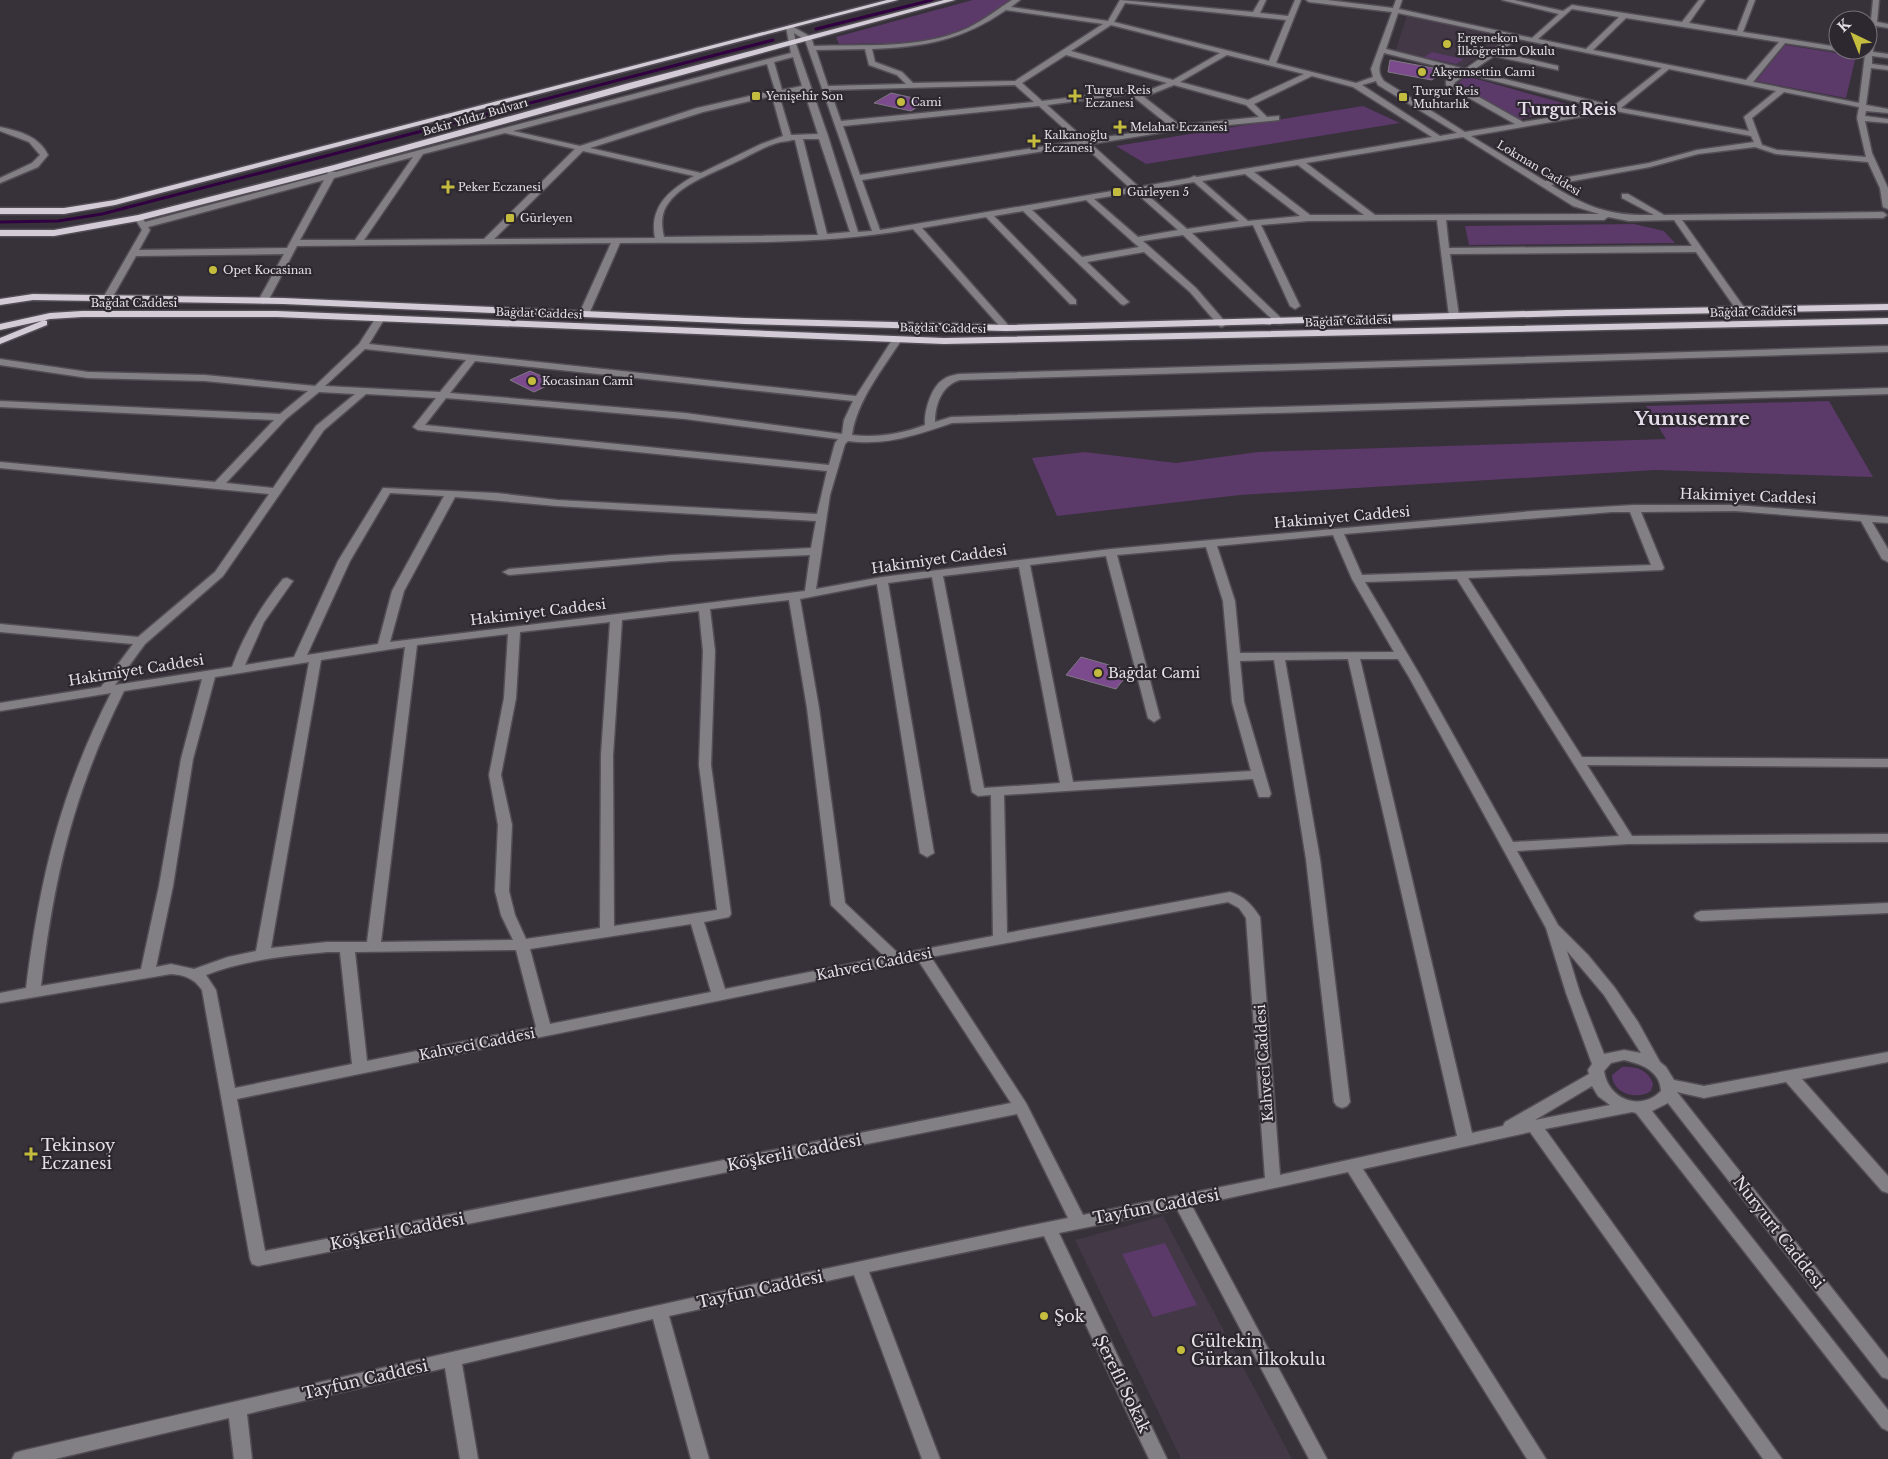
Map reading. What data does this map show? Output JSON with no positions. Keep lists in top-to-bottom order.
{
  "streets": {
    "main road": ["Bekir Yıldız Bulvarı", "Bağdat Caddesi"],
    "street": [
      "Lokman Caddesi",
      "Hakimiyet Caddesi",
      "Kahveci Caddesi",
      "Köşkerli Caddesi",
      "Tayfun Caddesi",
      "Nuryurt Caddesi",
      "Şerefli Sokak"
    ]
  },
  "crossings": [
    ["Kahveci Caddesi", "Köşkerli Caddesi"],
    ["Kahveci Caddesi", "Tayfun Caddesi"],
    ["Tayfun Caddesi", "Nuryurt Caddesi"],
    ["Tayfun Caddesi", "Şerefli Sokak"]
  ],
  "districts": ["Turgut Reis", "Yunusemre"],
  "places": {
    "other": [
      "Ergenekon İlköğretim Okulu",
      "Akşemsettin Cami",
      "Cami",
      "Opet Kocasinan",
      "Kocasinan Cami",
      "Bağdat Cami",
      "Şok",
      "Gültekin Gürkan İlkokulu"
    ],
    "transit": [
      "Yenişehir Son",
      "Turgut Reis Muhtarlık",
      "Gürleyen 5",
      "Gürleyen"
    ],
    "health": [
      "Turgut Reis Eczanesi",
      "Melahat Eczanesi",
      "Kalkanoğlu Eczanesi",
      "Peker Eczanesi",
      "Tekinsoy Eczanesi"
    ]
  },
  "north": "top left"
}
